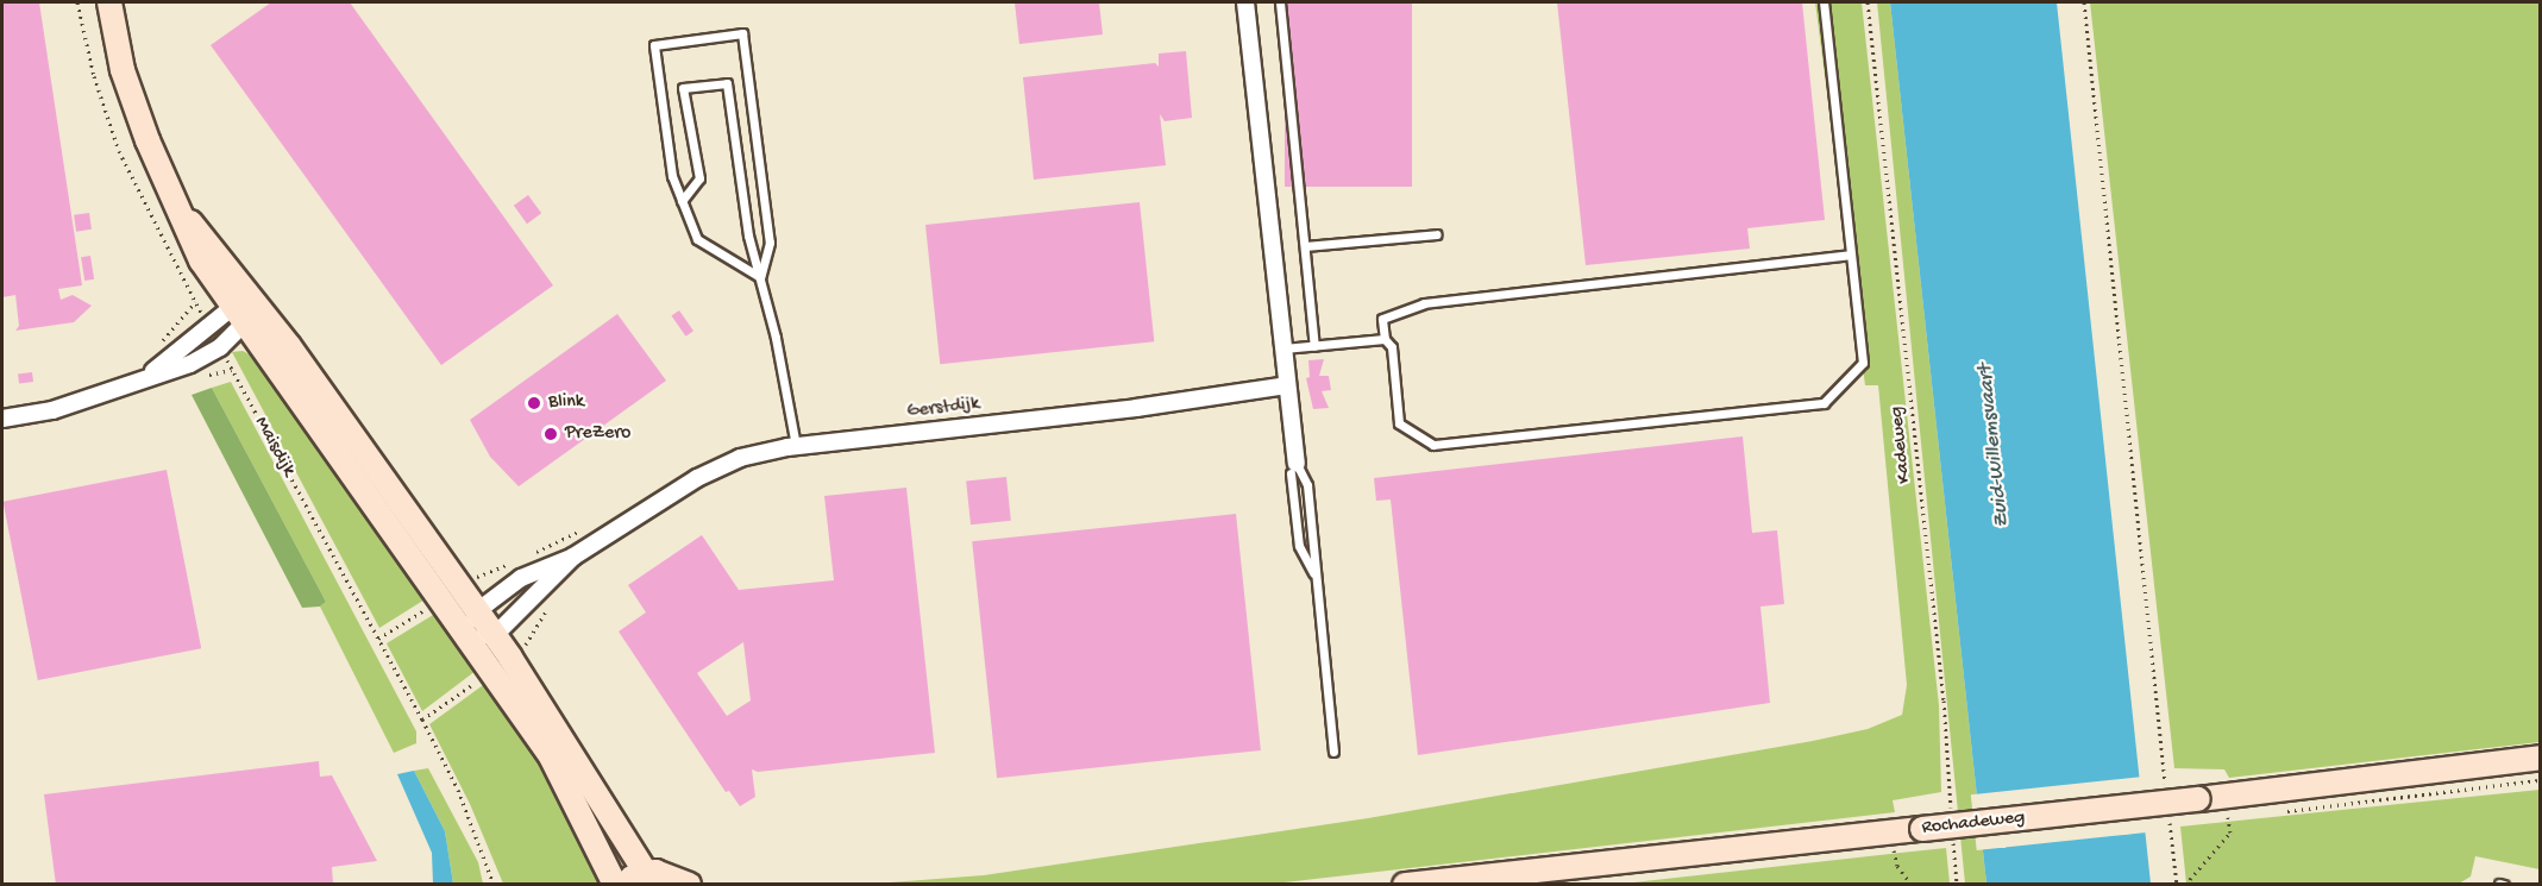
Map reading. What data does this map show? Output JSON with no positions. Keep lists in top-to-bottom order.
{
  "streets": {
    "street": ["Gerstdijk", "Rochadeweg"],
    "path": ["Kadeweg", "Maisdijk"]
  },
  "water": ["Zuid-Willemsvaart"],
  "places": ["Blink", "PreZero"]
}
